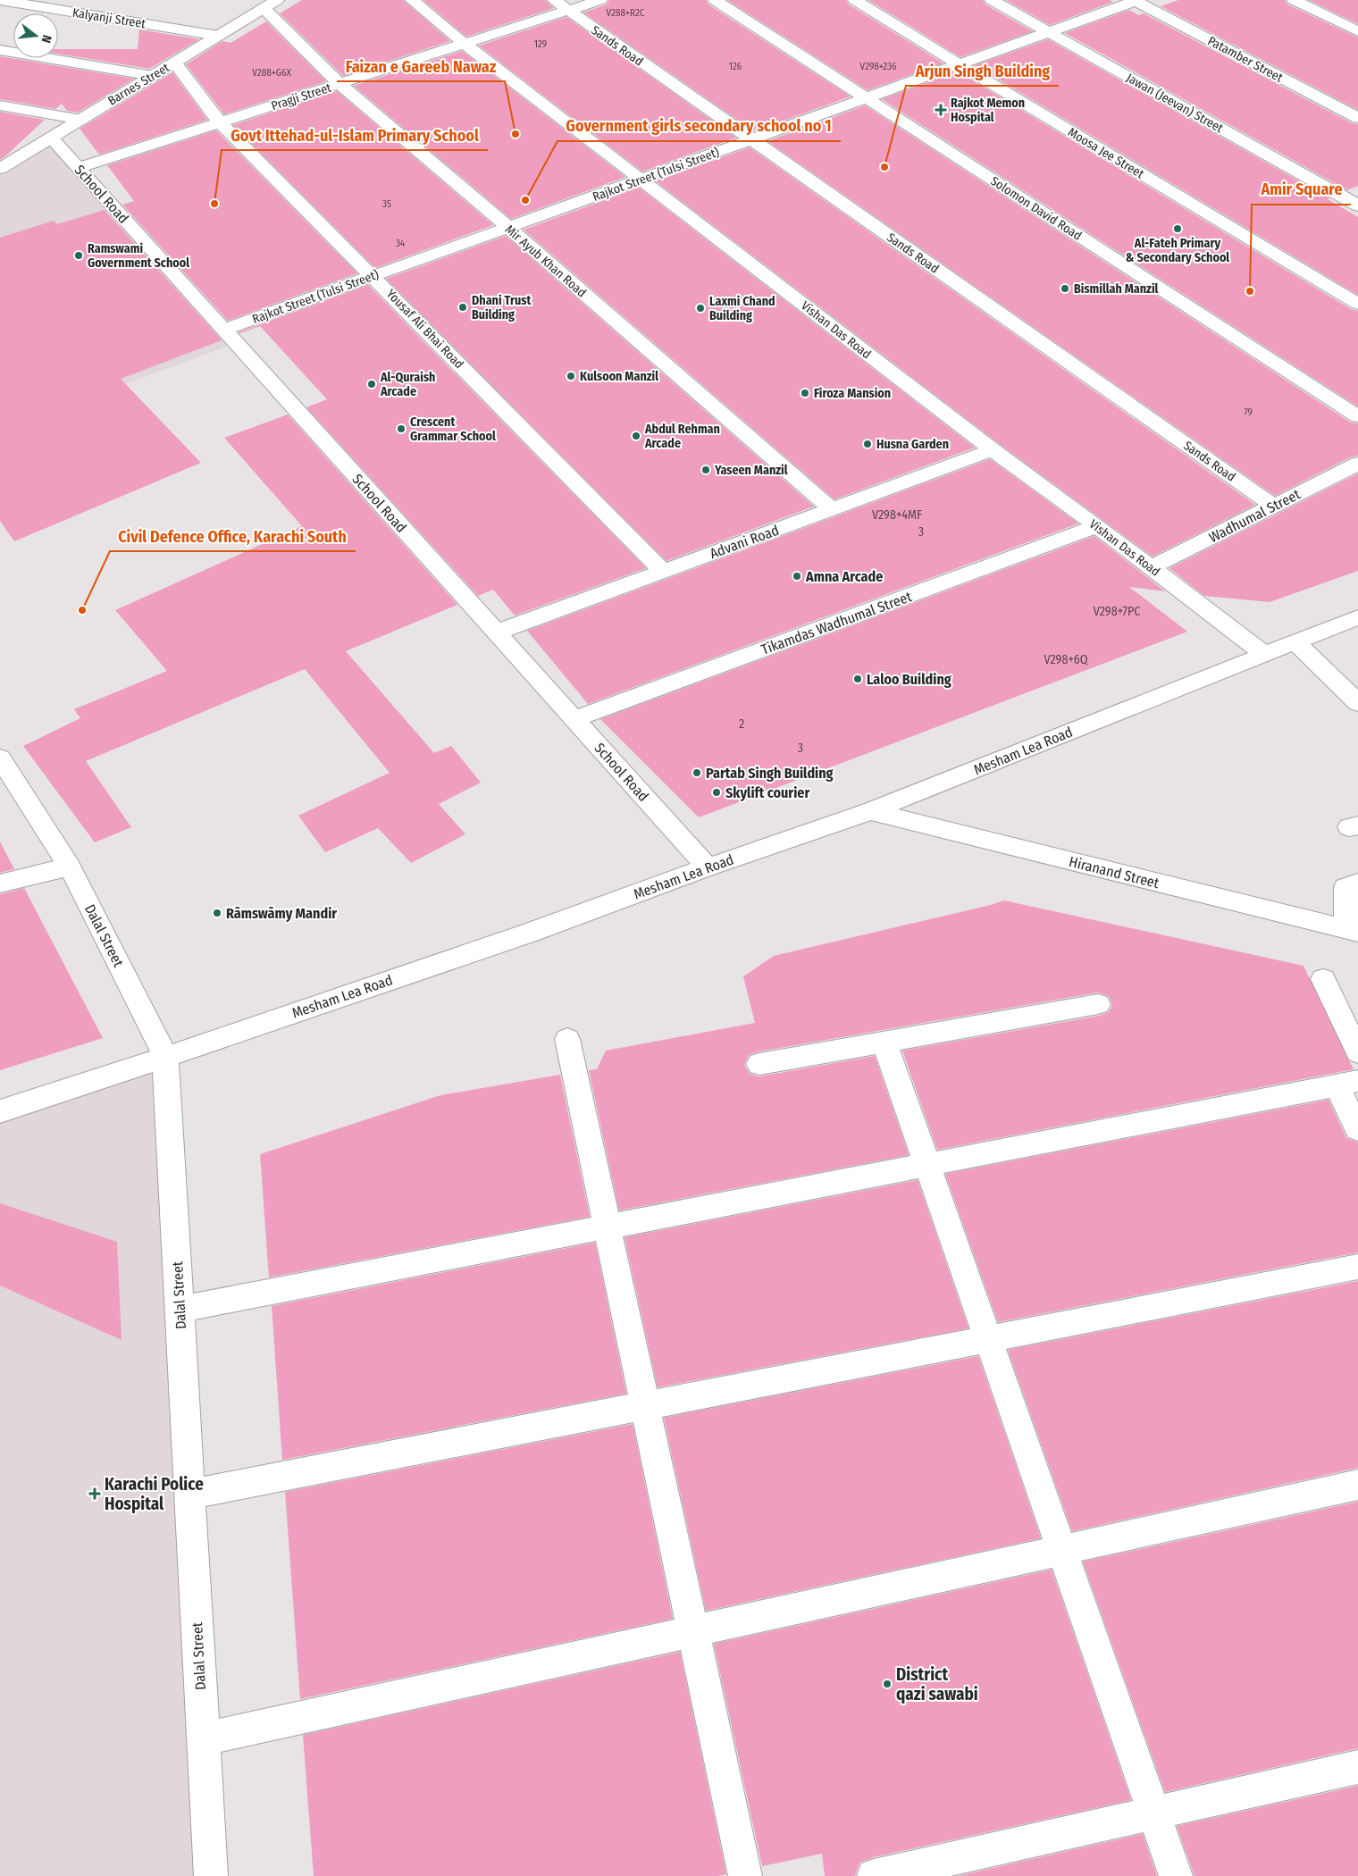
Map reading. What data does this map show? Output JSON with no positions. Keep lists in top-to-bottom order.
{
  "streets": {
    "street": [
      "Kalyanji Street",
      "Sands Road",
      "Patamber Street",
      "Barnes Street",
      "Pragji Street",
      "Jawan (Jeevan) Street",
      "Moosa Jee Street",
      "Rajkot Street (Tulsi Street)",
      "School Road",
      "Solomon David Road",
      "Mir Ayub Khan Road",
      "Yousaf Ali Bhai Road",
      "Vishan Das Road",
      "Wadhumal Street",
      "Advani Road",
      "Tikamdas Wadhumal Street",
      "Mesham Lea Road",
      "Hiranand Street",
      "Dalal Street"
    ]
  },
  "crossings": [
    ["Kalyanji Street", "Barnes Street"],
    ["Sands Road", "Pragji Street"],
    ["Sands Road", "Rajkot Street (Tulsi Street)"],
    ["Sands Road", "Wadhumal Street"],
    ["Patamber Street", "Rajkot Street (Tulsi Street)"],
    ["Barnes Street", "School Road"],
    ["Barnes Street", "Mir Ayub Khan Road"],
    ["Barnes Street", "Yousaf Ali Bhai Road"],
    ["Pragji Street", "School Road"],
    ["Pragji Street", "Mir Ayub Khan Road"],
    ["Pragji Street", "Yousaf Ali Bhai Road"],
    ["Pragji Street", "Vishan Das Road"],
    ["Jawan (Jeevan) Street", "Rajkot Street (Tulsi Street)"],
    ["Moosa Jee Street", "Rajkot Street (Tulsi Street)"],
    ["Rajkot Street (Tulsi Street)", "School Road"],
    ["Rajkot Street (Tulsi Street)", "Solomon David Road"],
    ["Rajkot Street (Tulsi Street)", "Mir Ayub Khan Road"],
    ["Rajkot Street (Tulsi Street)", "Yousaf Ali Bhai Road"],
    ["Rajkot Street (Tulsi Street)", "Vishan Das Road"],
    ["School Road", "Advani Road"],
    ["School Road", "Tikamdas Wadhumal Street"],
    ["School Road", "Mesham Lea Road"],
    ["Mir Ayub Khan Road", "Advani Road"],
    ["Yousaf Ali Bhai Road", "Advani Road"],
    ["Vishan Das Road", "Wadhumal Street"],
    ["Vishan Das Road", "Advani Road"],
    ["Vishan Das Road", "Tikamdas Wadhumal Street"],
    ["Vishan Das Road", "Mesham Lea Road"],
    ["Mesham Lea Road", "Hiranand Street"],
    ["Mesham Lea Road", "Dalal Street"]
  ],
  "places": {
    "health": ["Rajkot Memon Hospital", "Karachi Police Hospital"],
    "other": [
      "Faizan e Gareeb Nawaz",
      "Arjun Singh Building",
      "Government girls secondary school no 1",
      "Govt Ittehad-ul-Islam Primary School",
      "Al-Fateh Primary & Secondary School",
      "Ramswami Government School",
      "Bismillah Manzil",
      "Amir Square",
      "Dhani Trust Building",
      "Laxmi Chand Building",
      "Kulsoon Manzil",
      "Al-Quraish Arcade",
      "Firoza Mansion",
      "Crescent Grammar School",
      "Abdul Rehman Arcade",
      "Husna Garden",
      "Yaseen Manzil",
      "Amna Arcade",
      "Civil Defence Office, Karachi South",
      "Laloo Building",
      "Partab Singh Building",
      "Skylift courier",
      "Rāmswāmy Mandir",
      "District qazi sawabi"
    ]
  },
  "house_numbers": [
    "V288+R2C",
    "129",
    "126",
    "V298+236",
    "V288+G6X",
    "35",
    "34",
    "79",
    "V298+4MF",
    "3",
    "V298+7PC",
    "V298+6Q",
    "2",
    "3"
  ],
  "north": "right"
}
